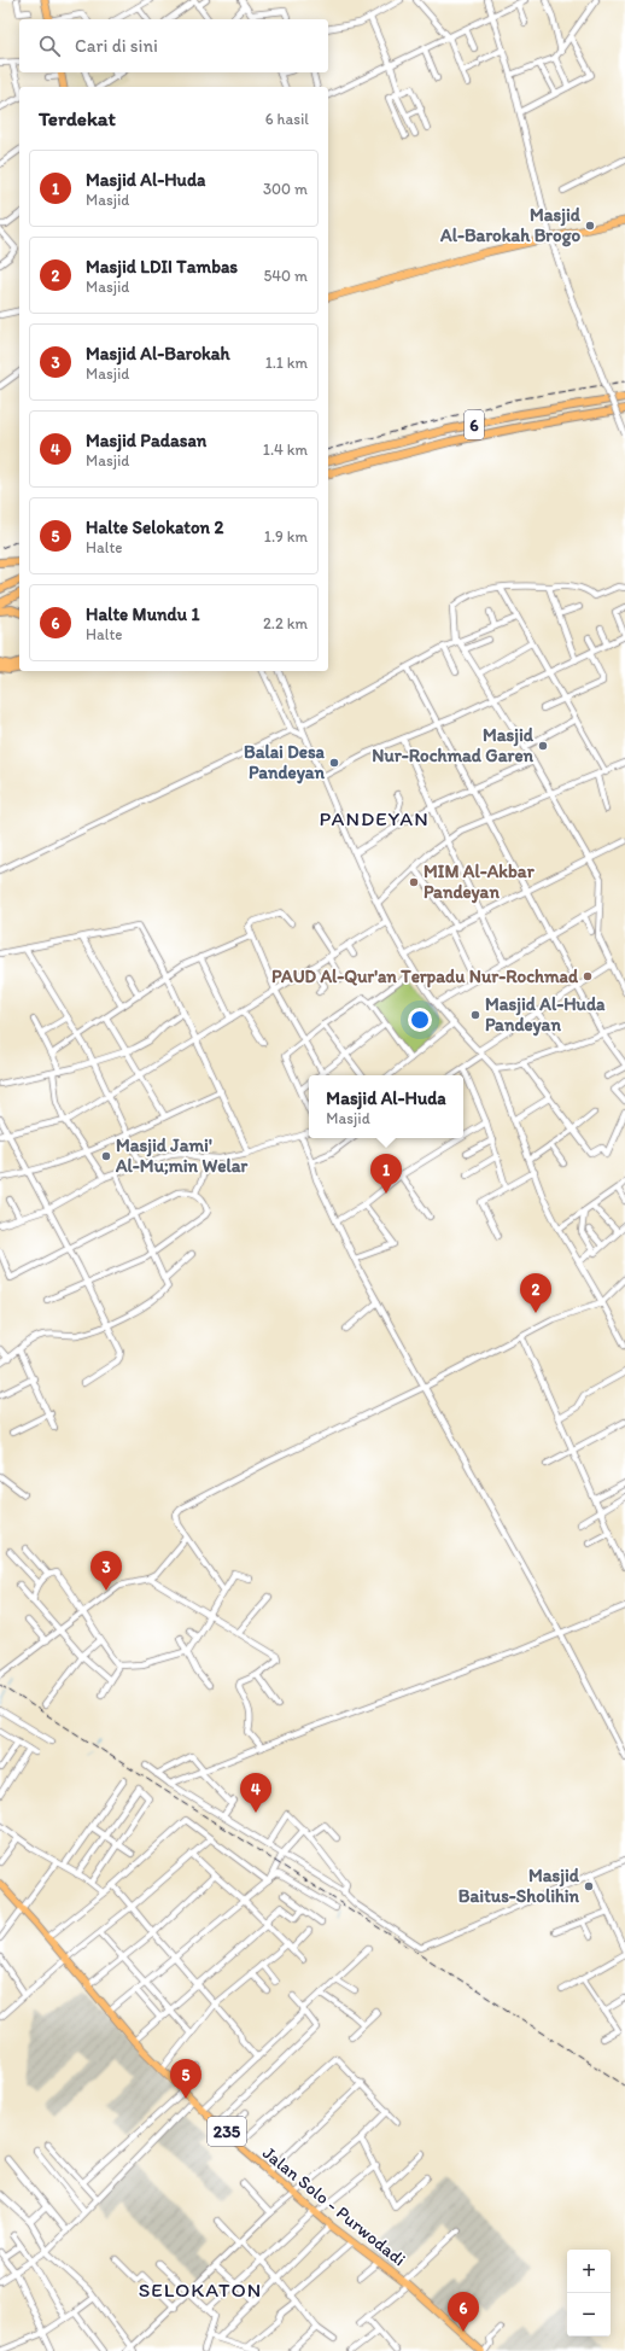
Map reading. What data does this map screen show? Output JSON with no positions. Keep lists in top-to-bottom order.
{
  "streets": {
    "highway": ["6"],
    "main road": ["235", "Jalan Solo - Purwodadi"]
  },
  "districts": ["PANDEYAN", "SELOKATON"],
  "places": [
    "Masjid Al-Barokah Brogo",
    "Masjid Nur-Rochmad Garen",
    "Balai Desa Pandeyan",
    "MIM Al-Akbar Pandeyan",
    "PAUD Al-Qur'an Terpadu Nur-Rochmad",
    "Masjid Al-Huda Pandeyan",
    "Masjid Jami' Al-Mu;min Welar",
    "Masjid Baitus-Sholihin"
  ],
  "page": {
    "search": "Cari di sini",
    "heading": ["Terdekat", "6 hasil"],
    "list": [
      {
        "mark": "1",
        "name": "Masjid Al-Huda",
        "note": "Masjid",
        "value": "300 m"
      },
      {
        "mark": "2",
        "name": "Masjid LDII Tambas",
        "note": "Masjid",
        "value": "540 m"
      },
      {
        "mark": "3",
        "name": "Masjid Al-Barokah",
        "note": "Masjid",
        "value": "1.1 km"
      },
      {
        "mark": "4",
        "name": "Masjid Padasan",
        "note": "Masjid",
        "value": "1.4 km"
      },
      {
        "mark": "5",
        "name": "Halte Selokaton 2",
        "note": "Halte",
        "value": "1.9 km"
      },
      {
        "mark": "6",
        "name": "Halte Mundu 1",
        "note": "Halte",
        "value": "2.2 km"
      }
    ],
    "popup": ["Masjid Al-Huda", "Masjid"],
    "pins": [
      "1",
      "2",
      "3",
      "4",
      "5",
      "6"
    ],
    "map_buttons": ["+", "−"]
  }
}
